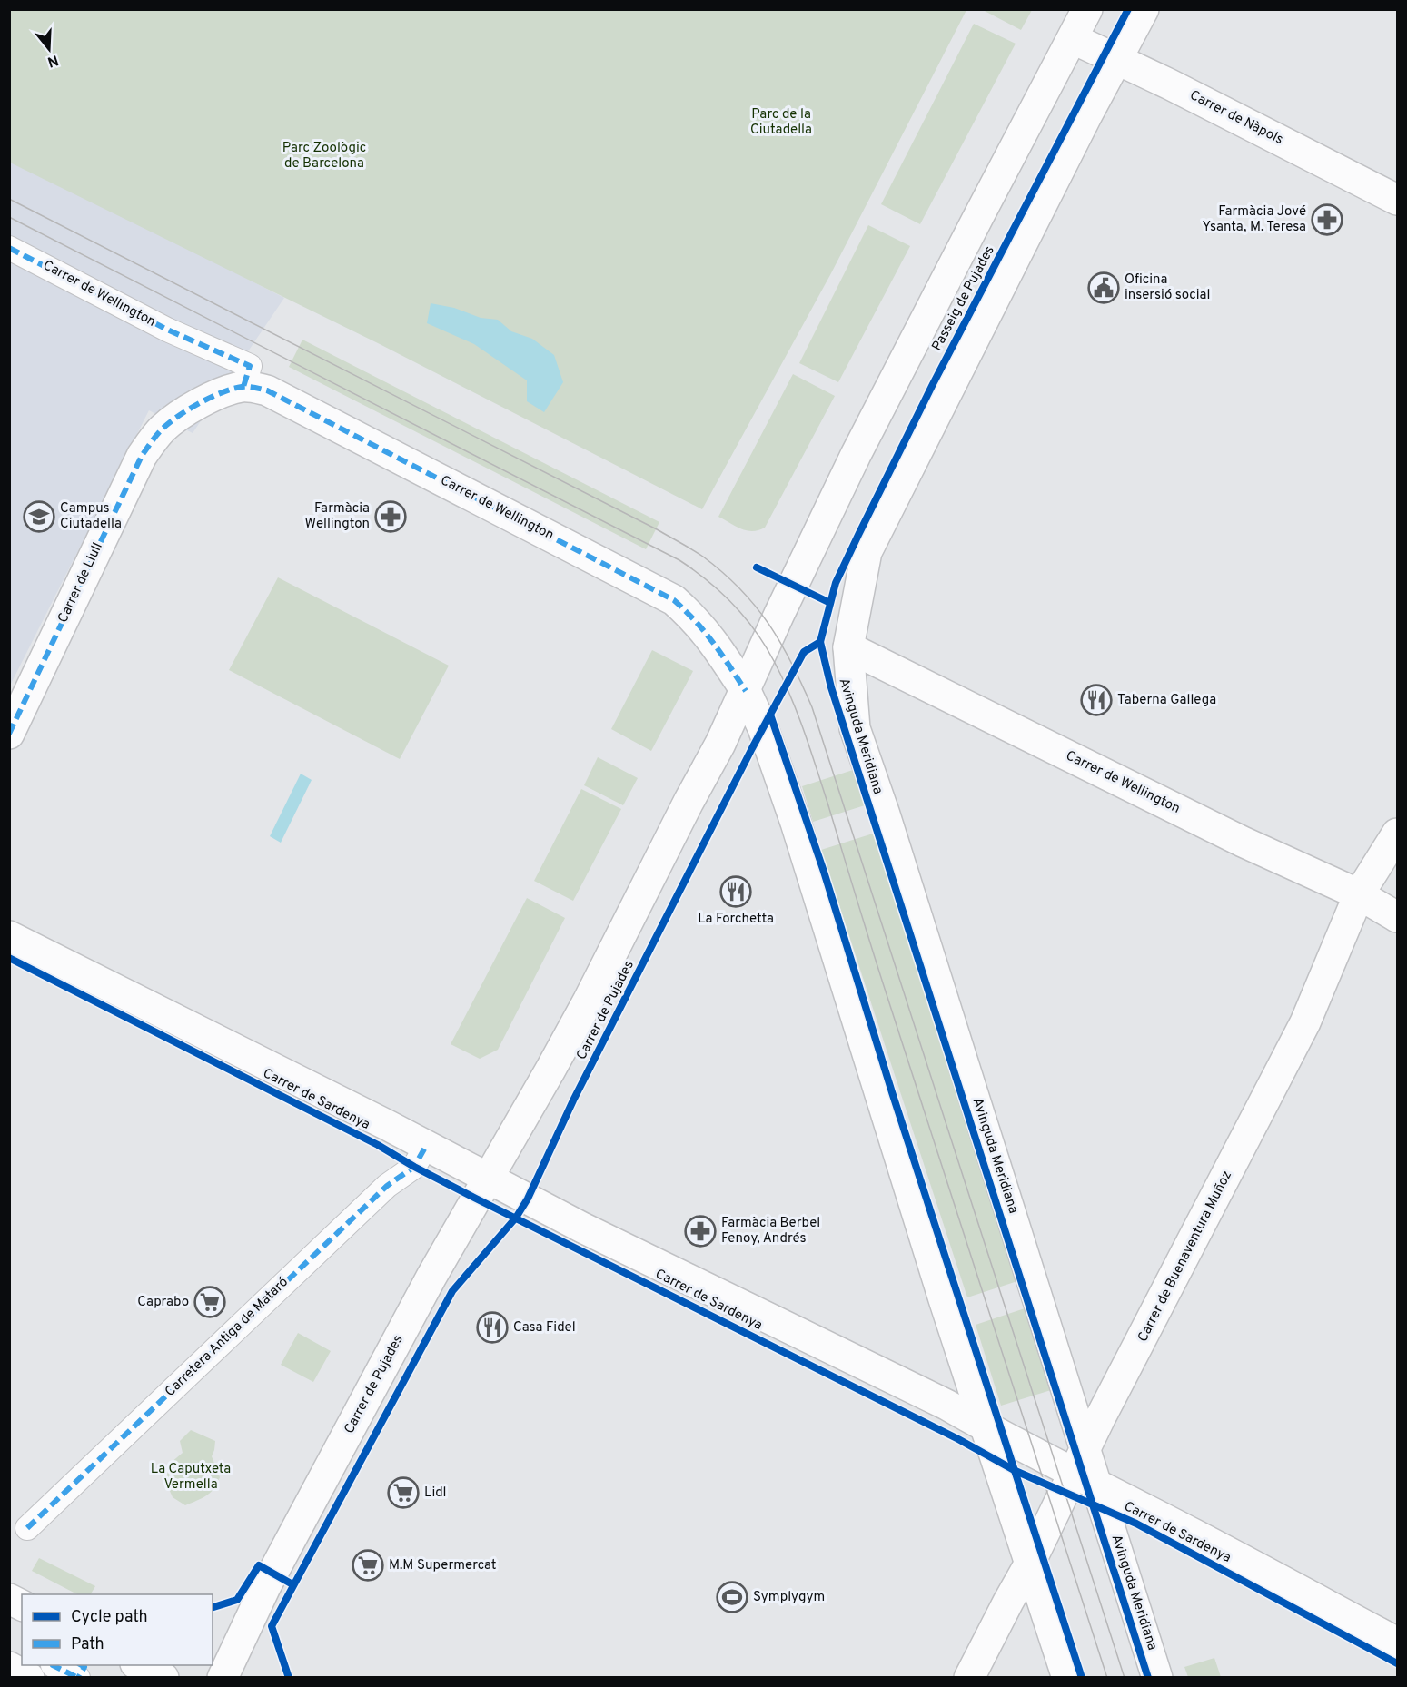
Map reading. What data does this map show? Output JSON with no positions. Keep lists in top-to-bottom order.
{
  "streets": {
    "street": [
      "Carrer de Nàpols",
      "Carrer de Wellington",
      "Passeig de Pujades",
      "Carrer de Llull",
      "Avinguda Meridiana",
      "Carrer de Pujades",
      "Carrer de Sardenya",
      "Carrer de Buenaventura Muñoz",
      "Carretera Antiga de Mataró"
    ]
  },
  "crossings": [
    ["Carrer de Nàpols", "Passeig de Pujades"],
    ["Carrer de Wellington", "Passeig de Pujades"],
    ["Carrer de Wellington", "Carrer de Llull"],
    ["Carrer de Wellington", "Avinguda Meridiana"],
    ["Carrer de Wellington", "Carrer de Pujades"],
    ["Carrer de Wellington", "Carrer de Buenaventura Muñoz"],
    ["Passeig de Pujades", "Avinguda Meridiana"],
    ["Passeig de Pujades", "Carrer de Pujades"],
    ["Avinguda Meridiana", "Carrer de Sardenya"],
    ["Avinguda Meridiana", "Carrer de Buenaventura Muñoz"],
    ["Carrer de Pujades", "Carrer de Sardenya"],
    ["Carrer de Sardenya", "Carrer de Buenaventura Muñoz"],
    ["Carrer de Sardenya", "Carretera Antiga de Mataró"]
  ],
  "parks": ["Parc de la Ciutadella", "Parc Zoològic de Barcelona", "La Caputxeta Vermella"],
  "places": {
    "pharmacy": ["Farmàcia Jové Ysanta, M. Teresa", "Farmàcia Wellington", "Farmàcia Berbel Fenoy, Andrés"],
    "public building": ["Oficina insersió social"],
    "school or university": ["Campus Ciutadella"],
    "restaurant": ["Taberna Gallega", "La Forchetta", "Casa Fidel"],
    "supermarket": ["Caprabo", "Lidl", "M.M Supermercat"],
    "sports": ["Symplygym"]
  },
  "legend": ["Cycle path", "Path"],
  "north": "bottom"
}
